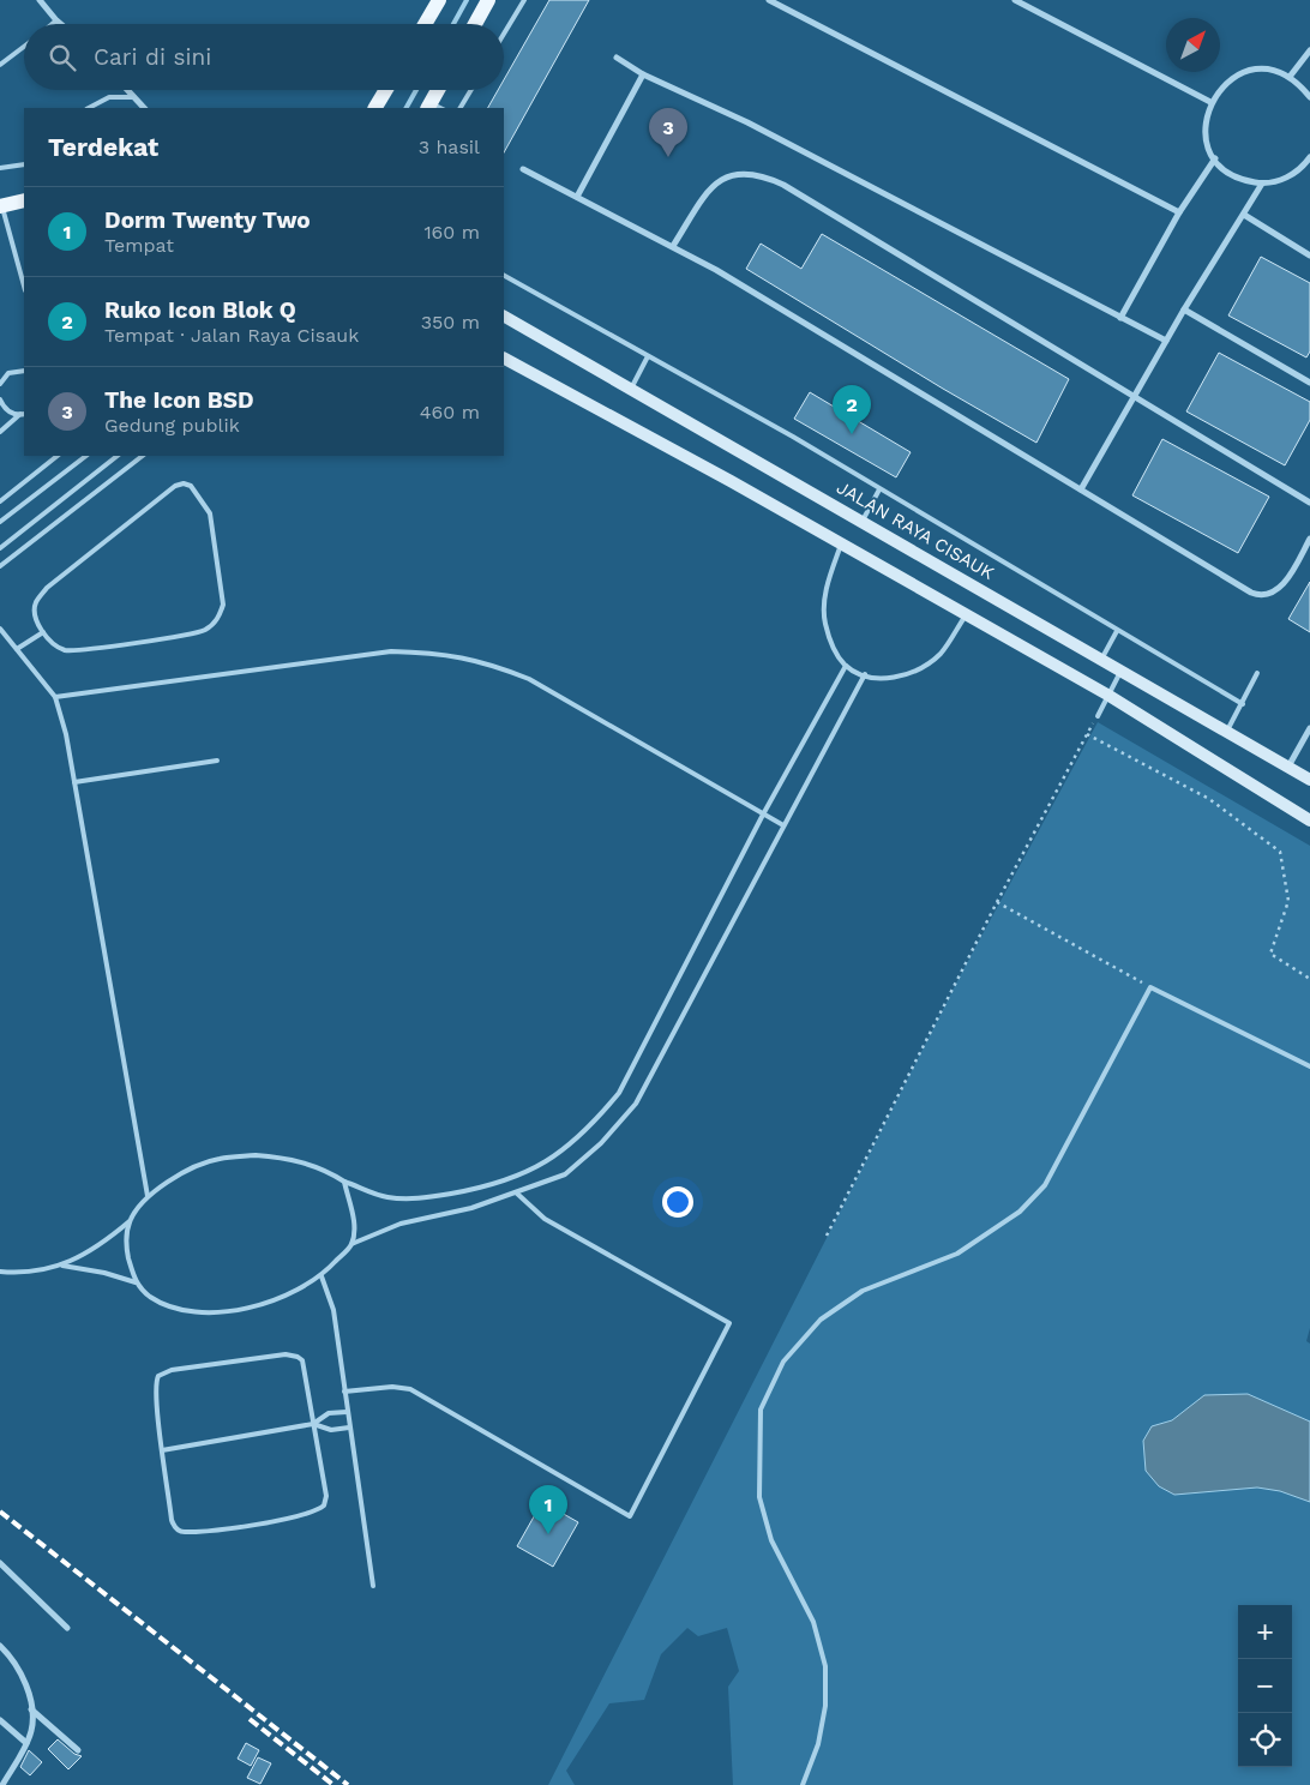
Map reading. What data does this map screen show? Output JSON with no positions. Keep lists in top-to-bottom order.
{
  "streets": {
    "main road": ["JALAN RAYA CISAUK"]
  },
  "north": "top right",
  "page": {
    "search": "Cari di sini",
    "pins": ["3", "2", "1"],
    "heading": ["Terdekat", "3 hasil"],
    "list": [
      {
        "mark": "1",
        "name": "Dorm Twenty Two",
        "note": "Tempat",
        "value": "160 m"
      },
      {
        "mark": "2",
        "name": "Ruko Icon Blok Q",
        "note": "Tempat · Jalan Raya Cisauk",
        "value": "350 m"
      },
      {
        "mark": "3",
        "name": "The Icon BSD",
        "note": "Gedung publik",
        "value": "460 m"
      }
    ],
    "map_buttons": ["+", "−"]
  }
}
